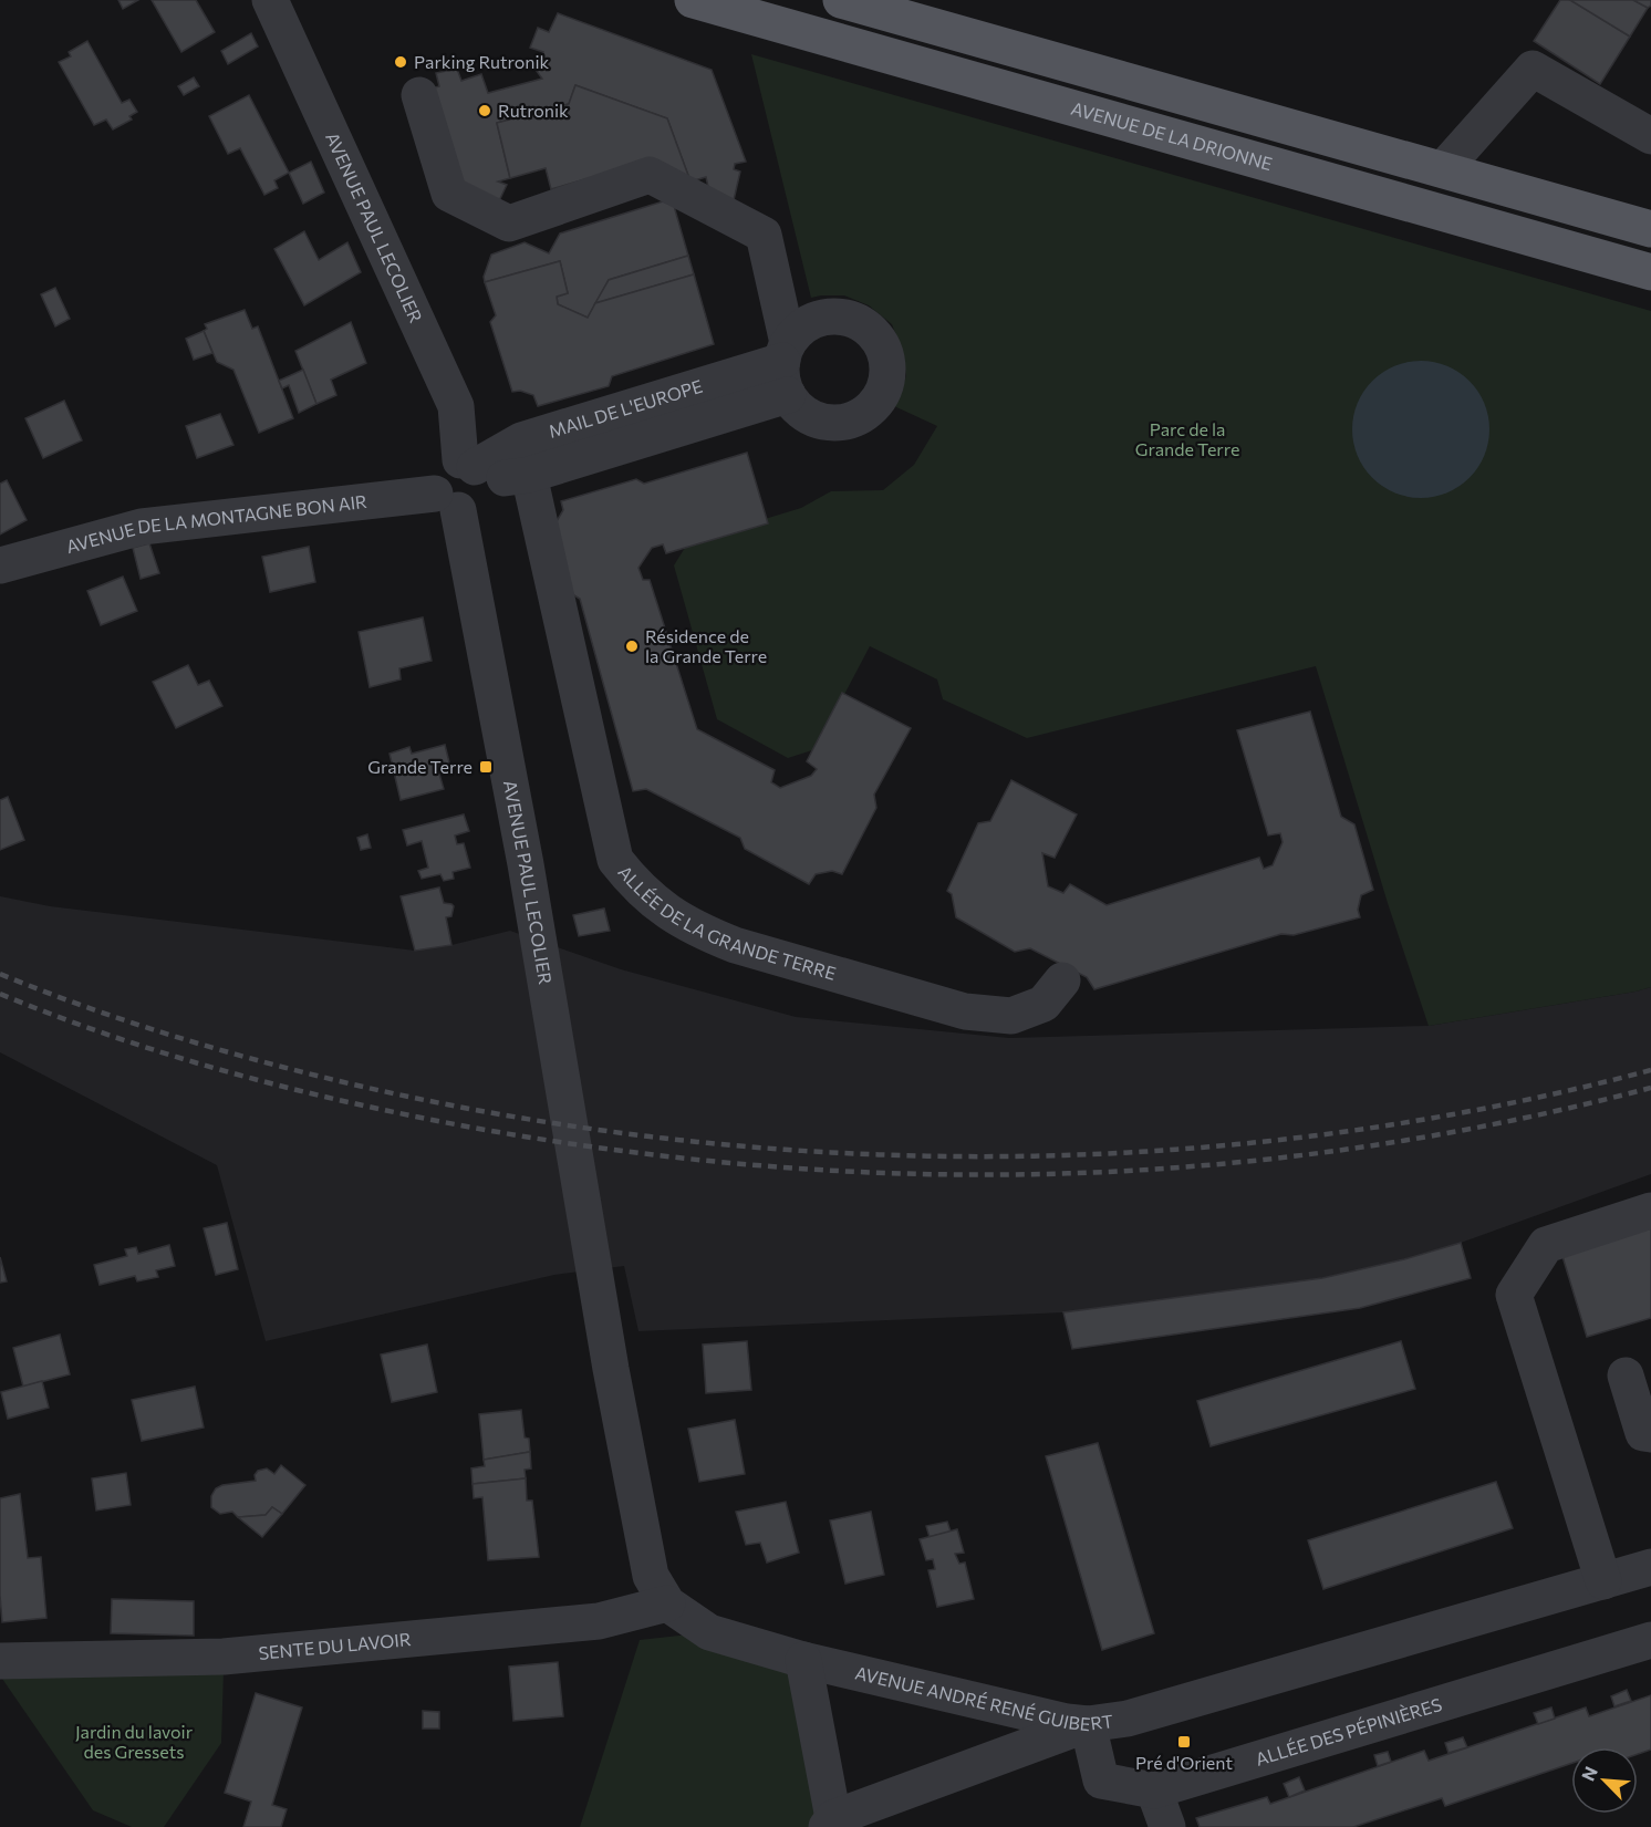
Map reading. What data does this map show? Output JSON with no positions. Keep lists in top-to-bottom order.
{
  "streets": {
    "main road": ["AVENUE DE LA DRIONNE"],
    "street": [
      "AVENUE PAUL LECOLIER",
      "MAIL DE L'EUROPE",
      "AVENUE DE LA MONTAGNE BON AIR",
      "ALLÉE DE LA GRANDE TERRE",
      "SENTE DU LAVOIR",
      "AVENUE ANDRÉ RENÉ GUIBERT",
      "ALLÉE DES PÉPINIÈRES"
    ]
  },
  "crossings": [
    ["AVENUE PAUL LECOLIER", "MAIL DE L'EUROPE"],
    ["AVENUE PAUL LECOLIER", "AVENUE DE LA MONTAGNE BON AIR"],
    ["AVENUE PAUL LECOLIER", "AVENUE ANDRÉ RENÉ GUIBERT"],
    ["MAIL DE L'EUROPE", "ALLÉE DE LA GRANDE TERRE"],
    ["SENTE DU LAVOIR", "AVENUE ANDRÉ RENÉ GUIBERT"],
    ["AVENUE ANDRÉ RENÉ GUIBERT", "ALLÉE DES PÉPINIÈRES"]
  ],
  "parks": ["Parc de la Grande Terre", "Jardin du lavoir des Gressets"],
  "places": {
    "other": ["Parking Rutronik", "Rutronik", "Résidence de la Grande Terre"],
    "transit": ["Grande Terre", "Pré d'Orient"]
  },
  "north": "top left"
}
